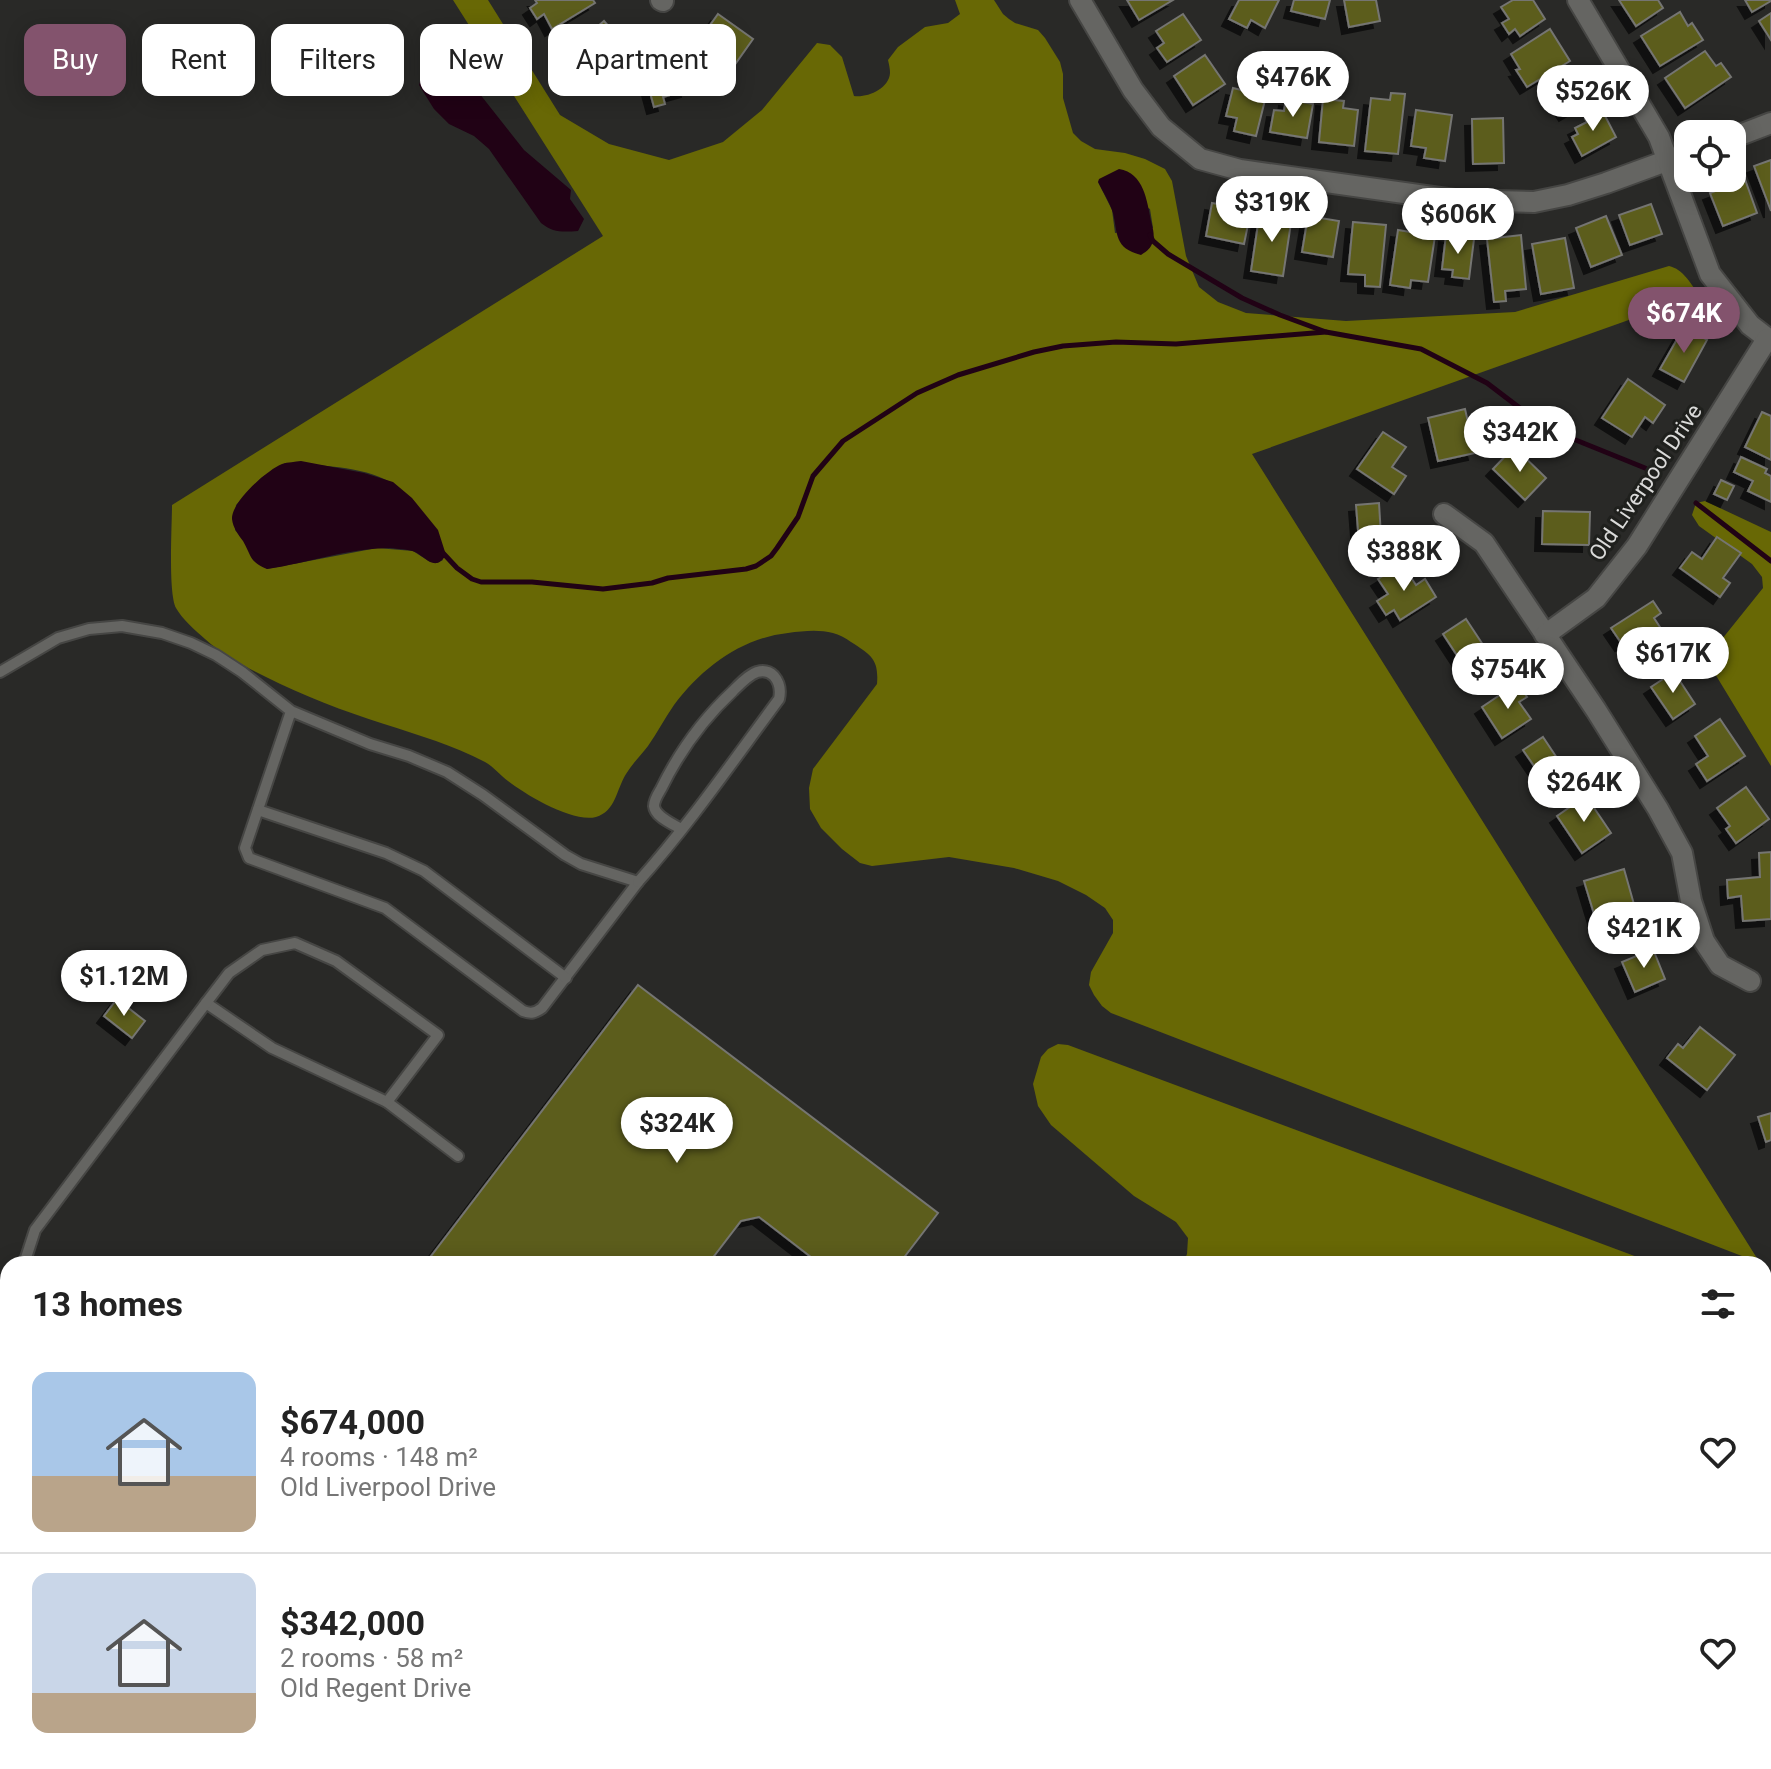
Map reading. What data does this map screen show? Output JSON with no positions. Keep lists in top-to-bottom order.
{
  "streets": {
    "street": ["Old Liverpool Drive"]
  },
  "page": {
    "chip": [
      "Buy",
      "Rent",
      "Filters",
      "New",
      "Apartment"
    ],
    "price": [
      "$476K",
      "$526K",
      "$319K",
      "$606K",
      "$674K",
      "$342K",
      "$388K",
      "$617K",
      "$754K",
      "$264K",
      "$421K",
      "$1.12M",
      "$324K"
    ],
    "heading": "13 homes",
    "list": [
      {
        "name": "$674,000",
        "note": "4 rooms · 148 m² · Old Liverpool Drive"
      },
      {
        "name": "$342,000",
        "note": "2 rooms · 58 m² · Old Regent Drive"
      }
    ]
  }
}
